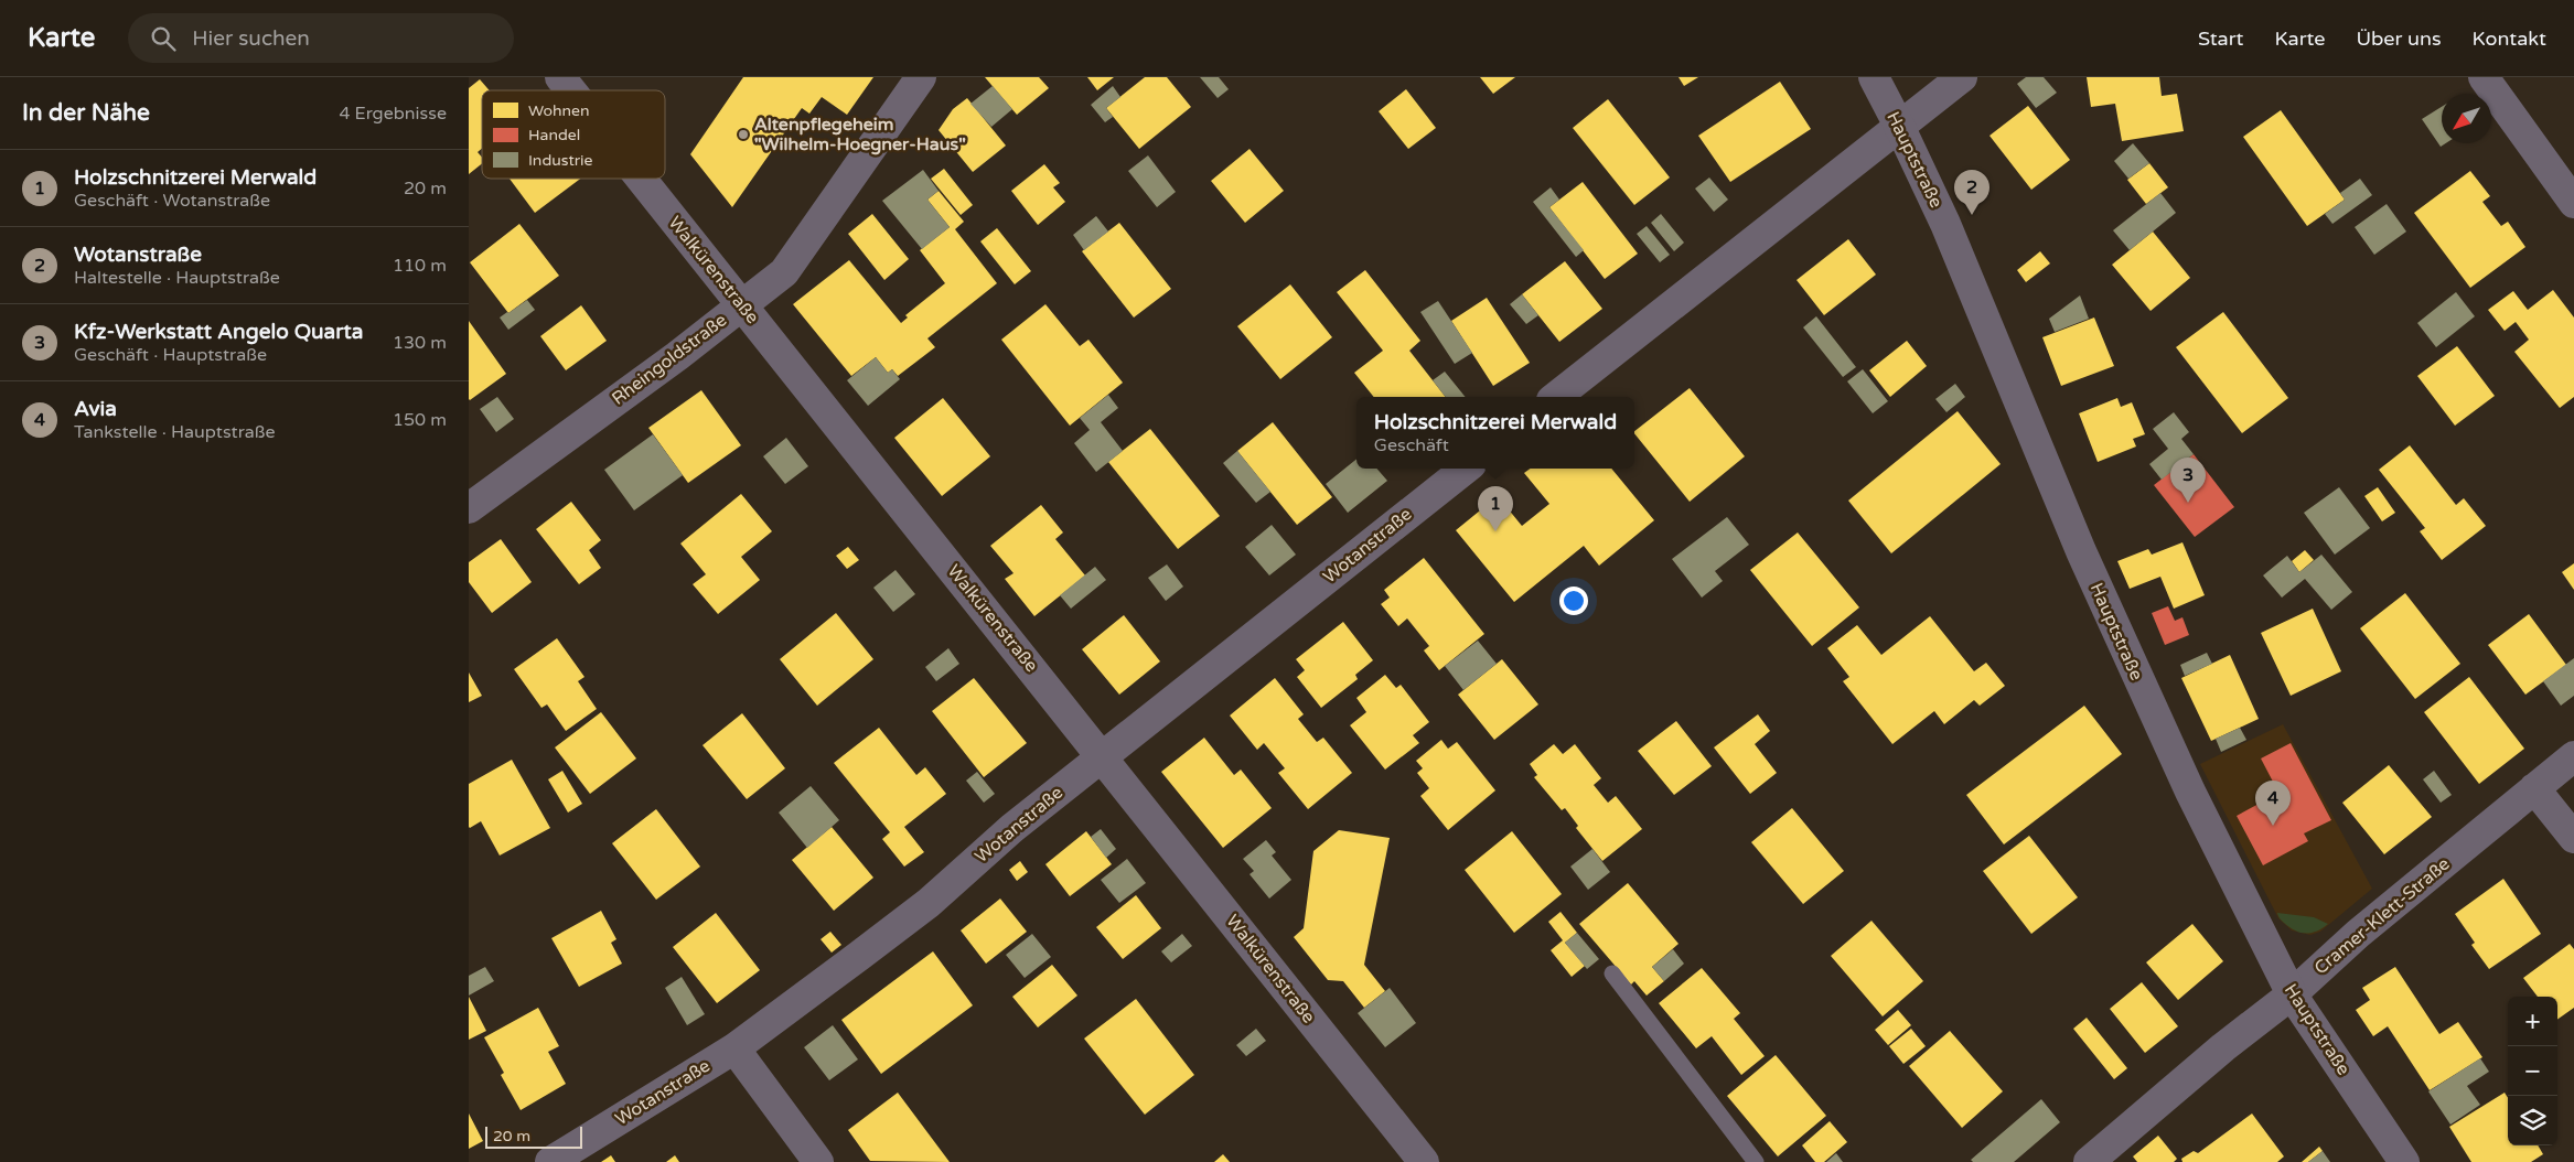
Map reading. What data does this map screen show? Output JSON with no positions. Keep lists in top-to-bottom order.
{
  "streets": {
    "street": [
      "Hauptstraße",
      "Walkürenstraße",
      "Rheingoldstraße",
      "Wotanstraße",
      "Cramer-Klett-Straße"
    ]
  },
  "crossings": [
    ["Hauptstraße", "Cramer-Klett-Straße"],
    ["Walkürenstraße", "Rheingoldstraße"],
    ["Walkürenstraße", "Wotanstraße"]
  ],
  "places": ["Altenpflegeheim \"Wilhelm-Hoegner-Haus\""],
  "legend": ["Wohnen", "Handel", "Industrie"],
  "scale_bar": "20 m",
  "north": "bottom left",
  "page": {
    "header": "Karte",
    "search": "Hier suchen",
    "nav": [
      "Start",
      "Karte",
      "Über uns",
      "Kontakt"
    ],
    "heading": ["In der Nähe", "4 Ergebnisse"],
    "list": [
      {
        "mark": "1",
        "name": "Holzschnitzerei Merwald",
        "note": "Geschäft · Wotanstraße",
        "value": "20 m"
      },
      {
        "mark": "2",
        "name": "Wotanstraße",
        "note": "Haltestelle · Hauptstraße",
        "value": "110 m"
      },
      {
        "mark": "3",
        "name": "Kfz-Werkstatt Angelo Quarta",
        "note": "Geschäft · Hauptstraße",
        "value": "130 m"
      },
      {
        "mark": "4",
        "name": "Avia",
        "note": "Tankstelle · Hauptstraße",
        "value": "150 m"
      }
    ],
    "pins": [
      "2",
      "3",
      "1",
      "4"
    ],
    "popup": ["Holzschnitzerei Merwald", "Geschäft"],
    "map_buttons": ["+", "−"],
    "scale": "20 m"
  }
}
